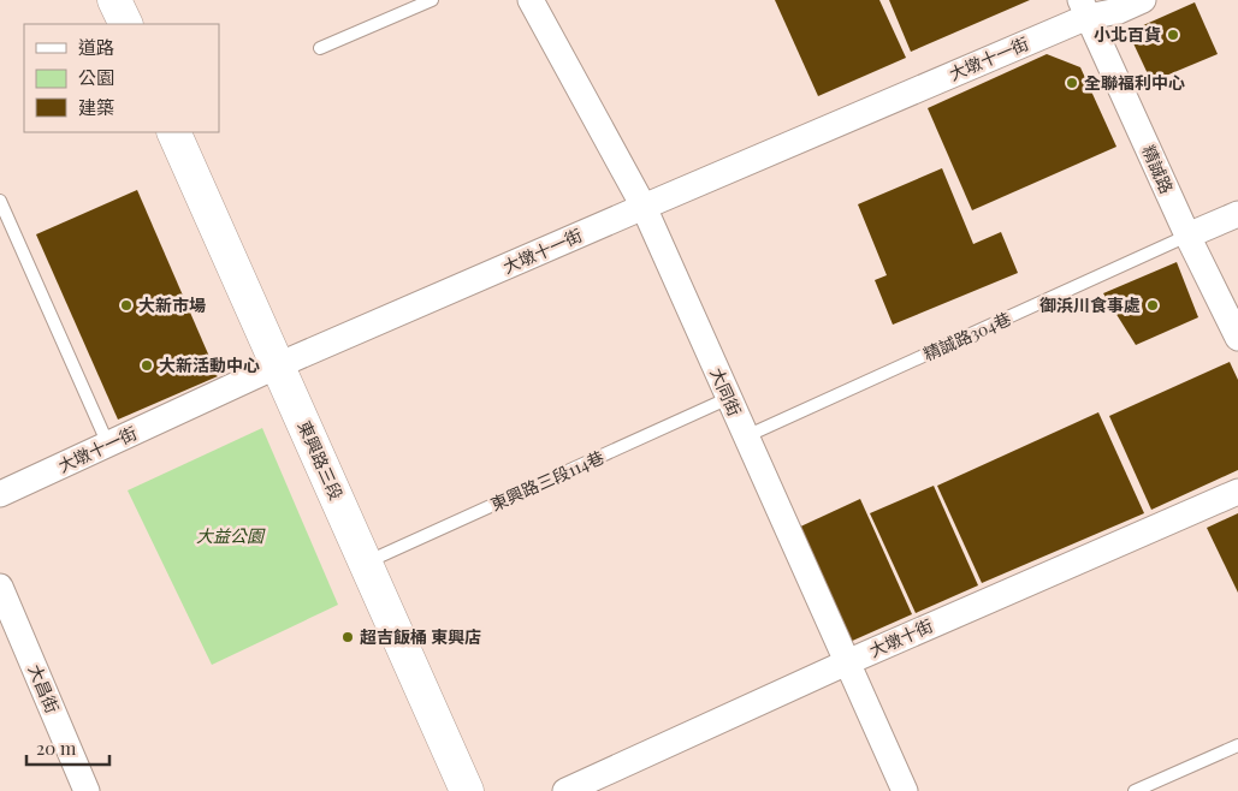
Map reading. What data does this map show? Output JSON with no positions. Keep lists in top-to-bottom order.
{
  "streets": {
    "street": [
      "大墩十一街",
      "精誠路",
      "大同街",
      "東興路三段",
      "大墩十街",
      "大昌街"
    ],
    "lane": ["精誠路304巷", "東興路三段114巷"]
  },
  "crossings": [
    ["大墩十一街", "精誠路"],
    ["大墩十一街", "大同街"],
    ["大墩十一街", "東興路三段"],
    ["精誠路", "精誠路304巷"],
    ["精誠路304巷", "大同街"],
    ["大同街", "東興路三段114巷"],
    ["大同街", "大墩十街"],
    ["東興路三段", "東興路三段114巷"]
  ],
  "parks": ["大益公園"],
  "places": [
    "小北百貨",
    "全聯福利中心",
    "大新市場",
    "御浜川食事處",
    "大新活動中心",
    "超吉飯桶 東興店"
  ],
  "legend": ["道路", "公園", "建築"],
  "scale_bar": "20 m"
}
